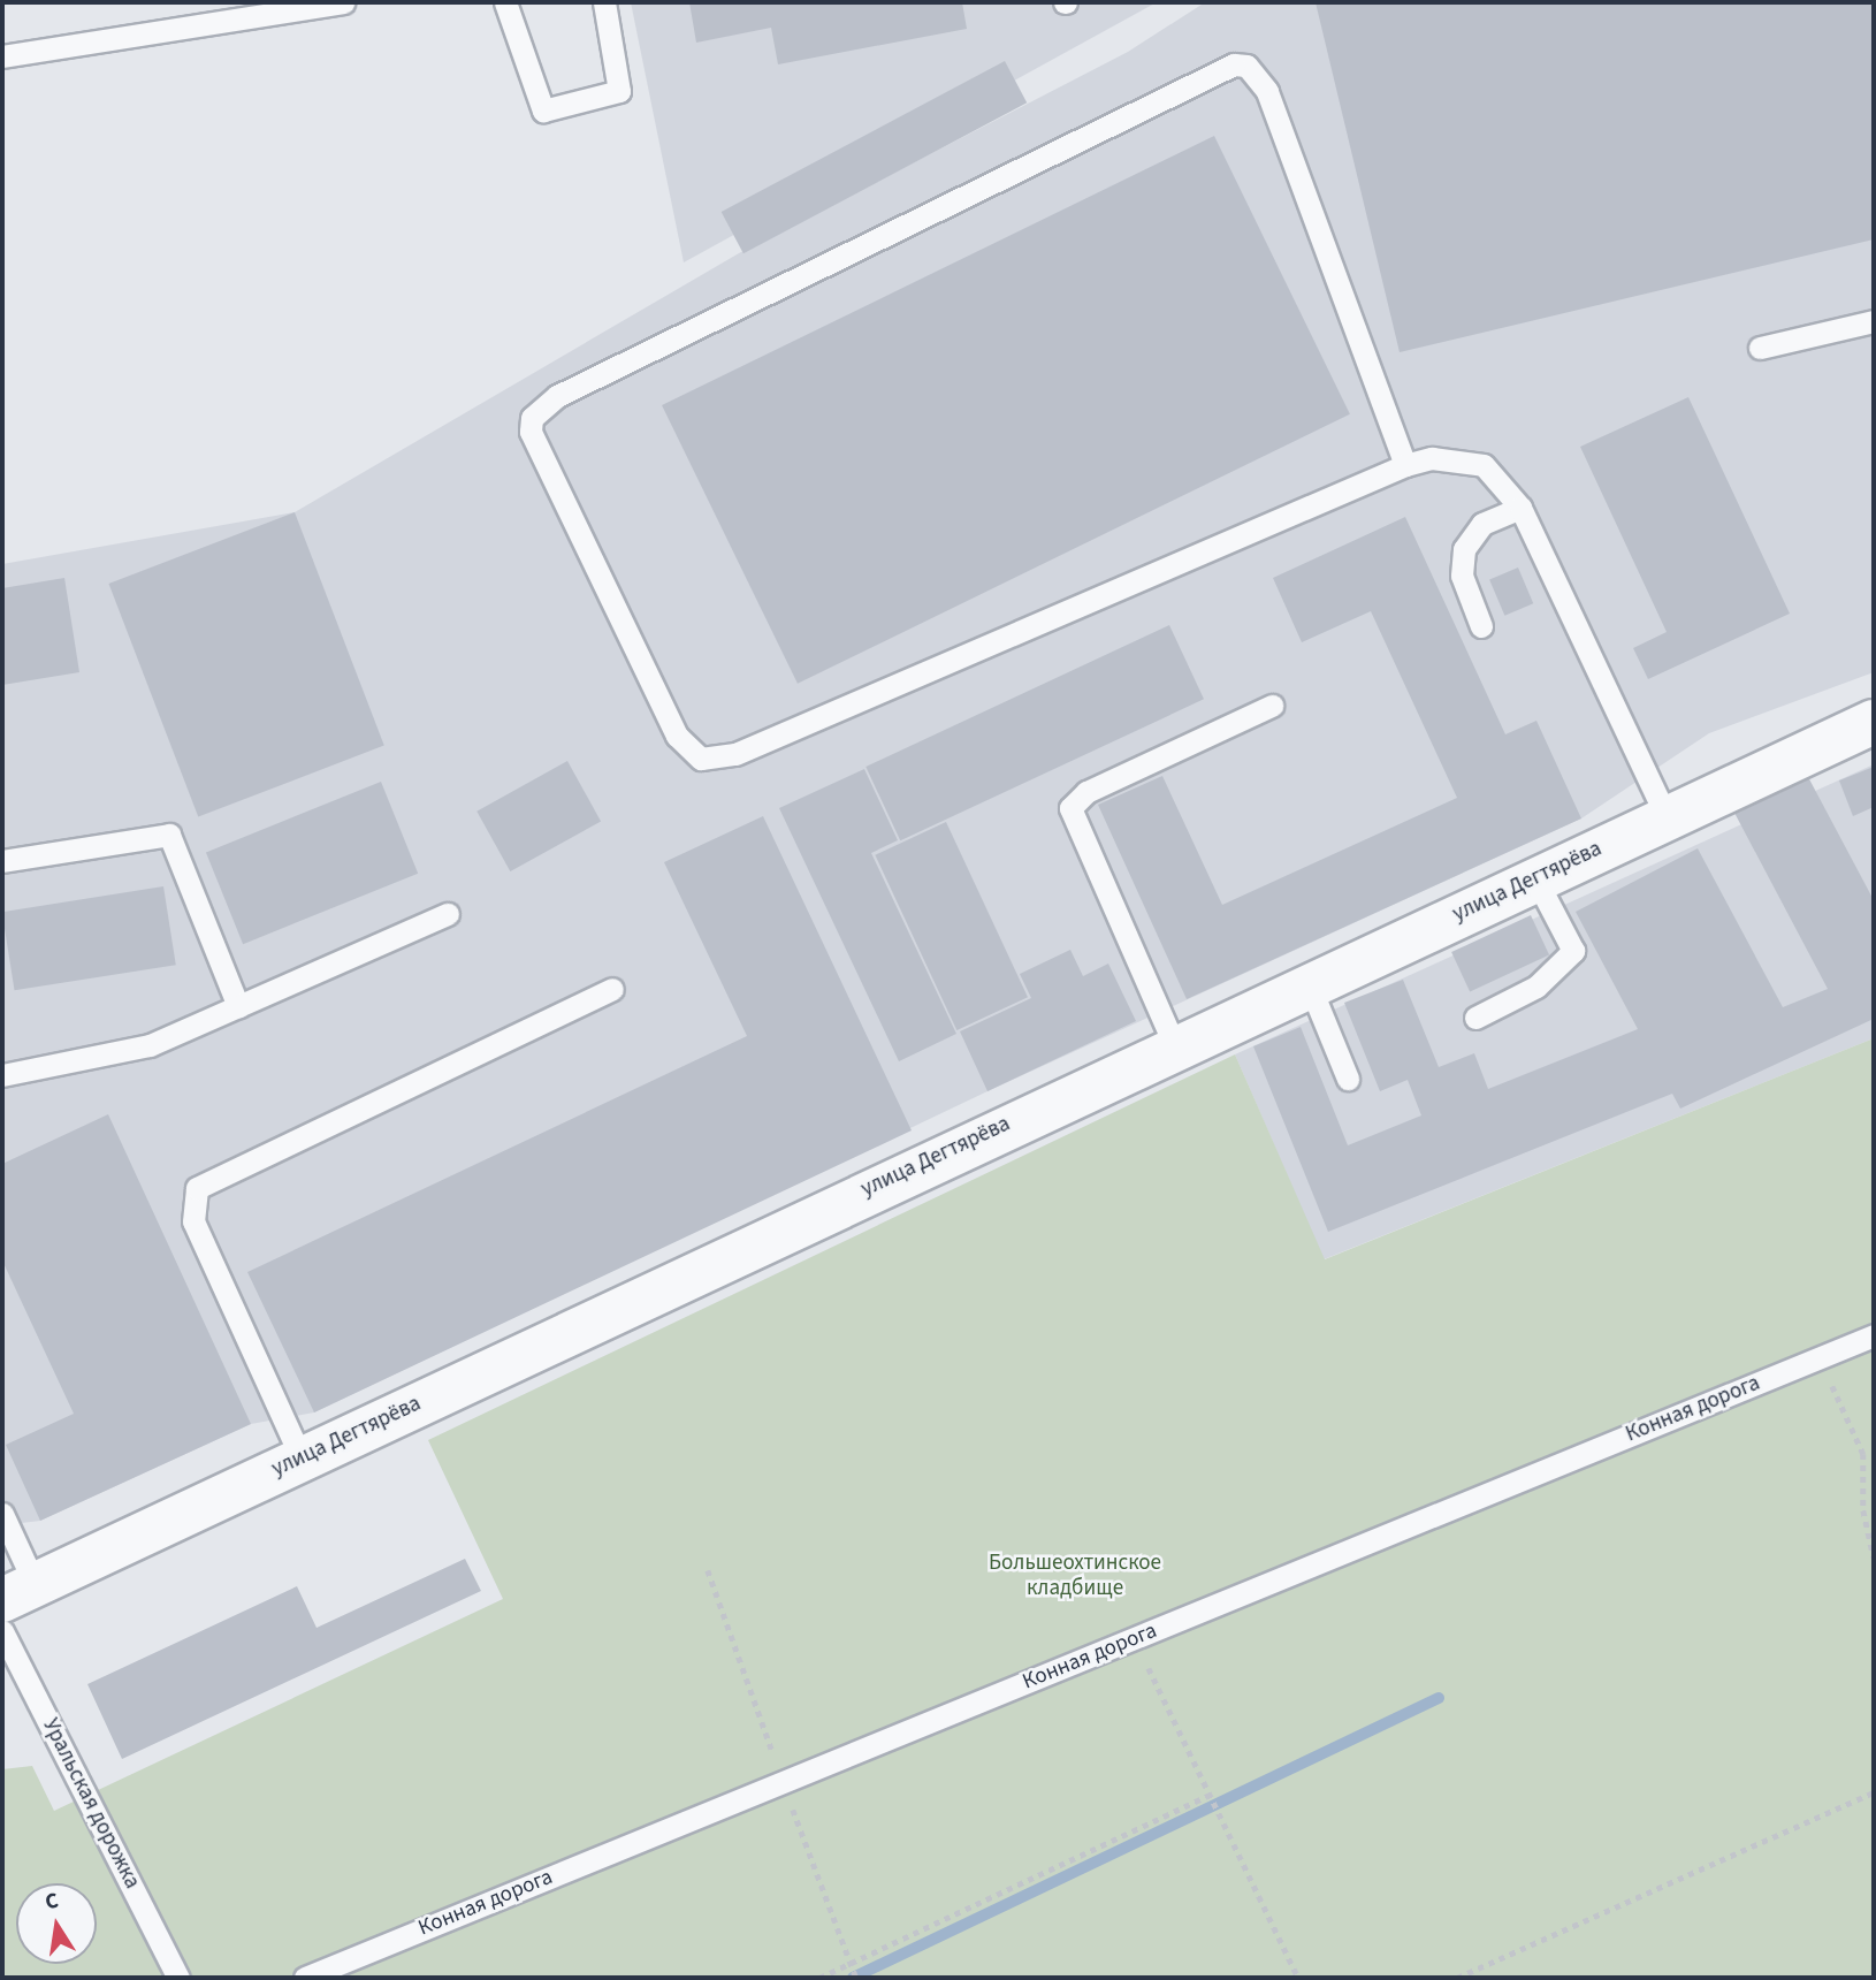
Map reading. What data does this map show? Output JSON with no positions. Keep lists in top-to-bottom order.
{
  "streets": {
    "street": ["улица Дегтярёва"],
    "lane": ["Конная дорога", "Уральская дорожка"]
  },
  "parks": ["Большеохтинское кладбище"],
  "north": "top"
}
